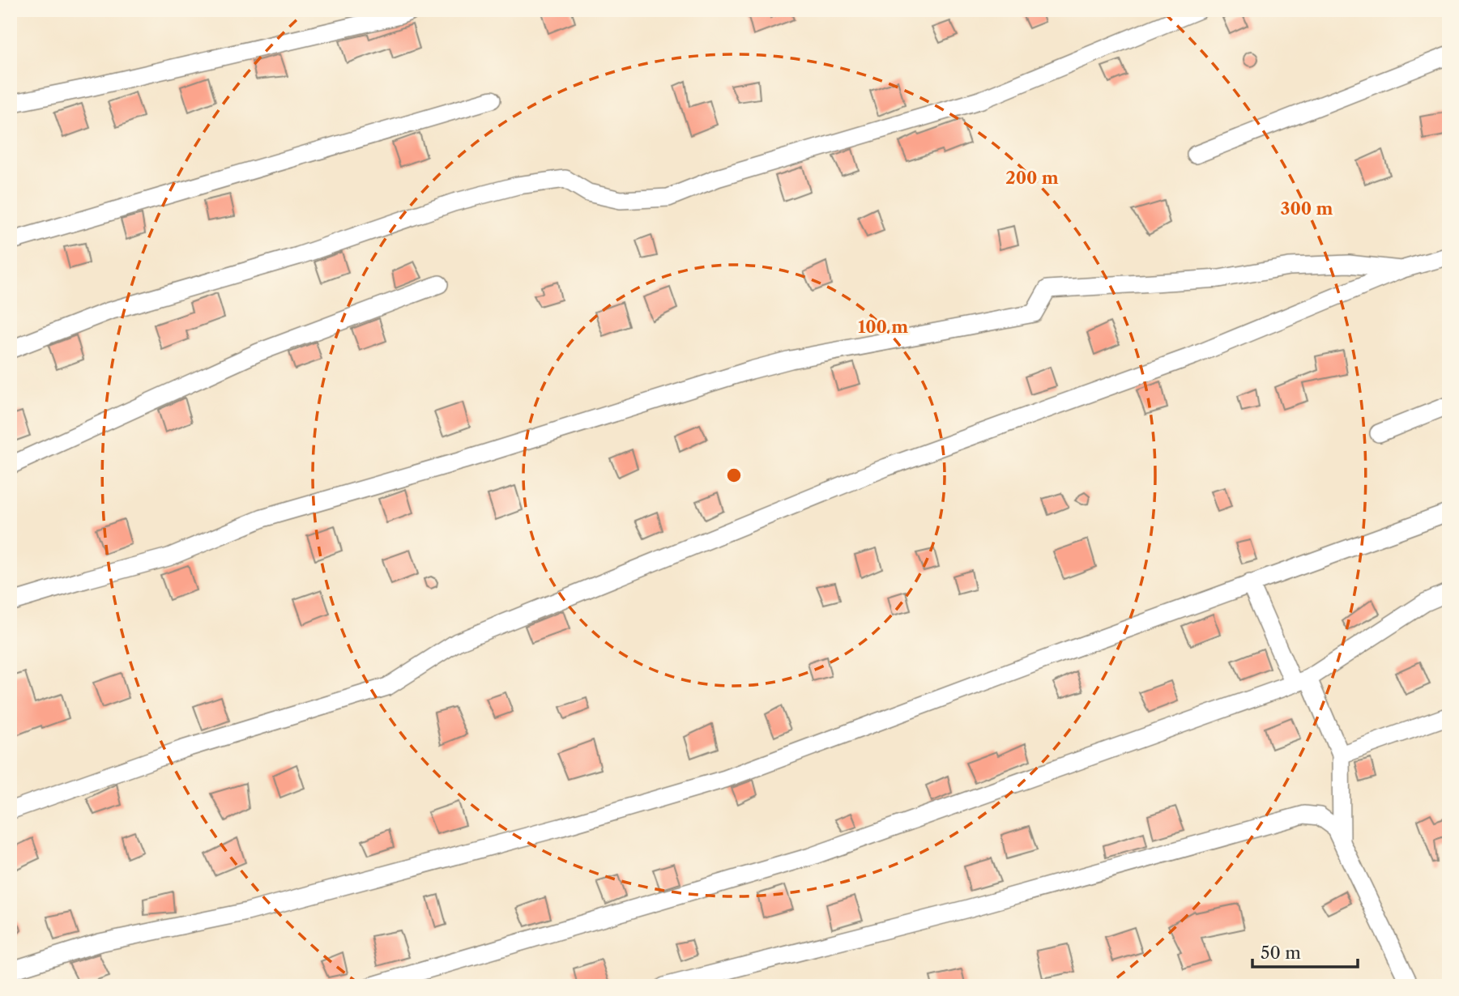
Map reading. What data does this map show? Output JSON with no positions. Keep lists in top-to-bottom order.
{
  "scale_bar": "50 m",
  "rings": ["200 m", "300 m", "100 m"]
}
